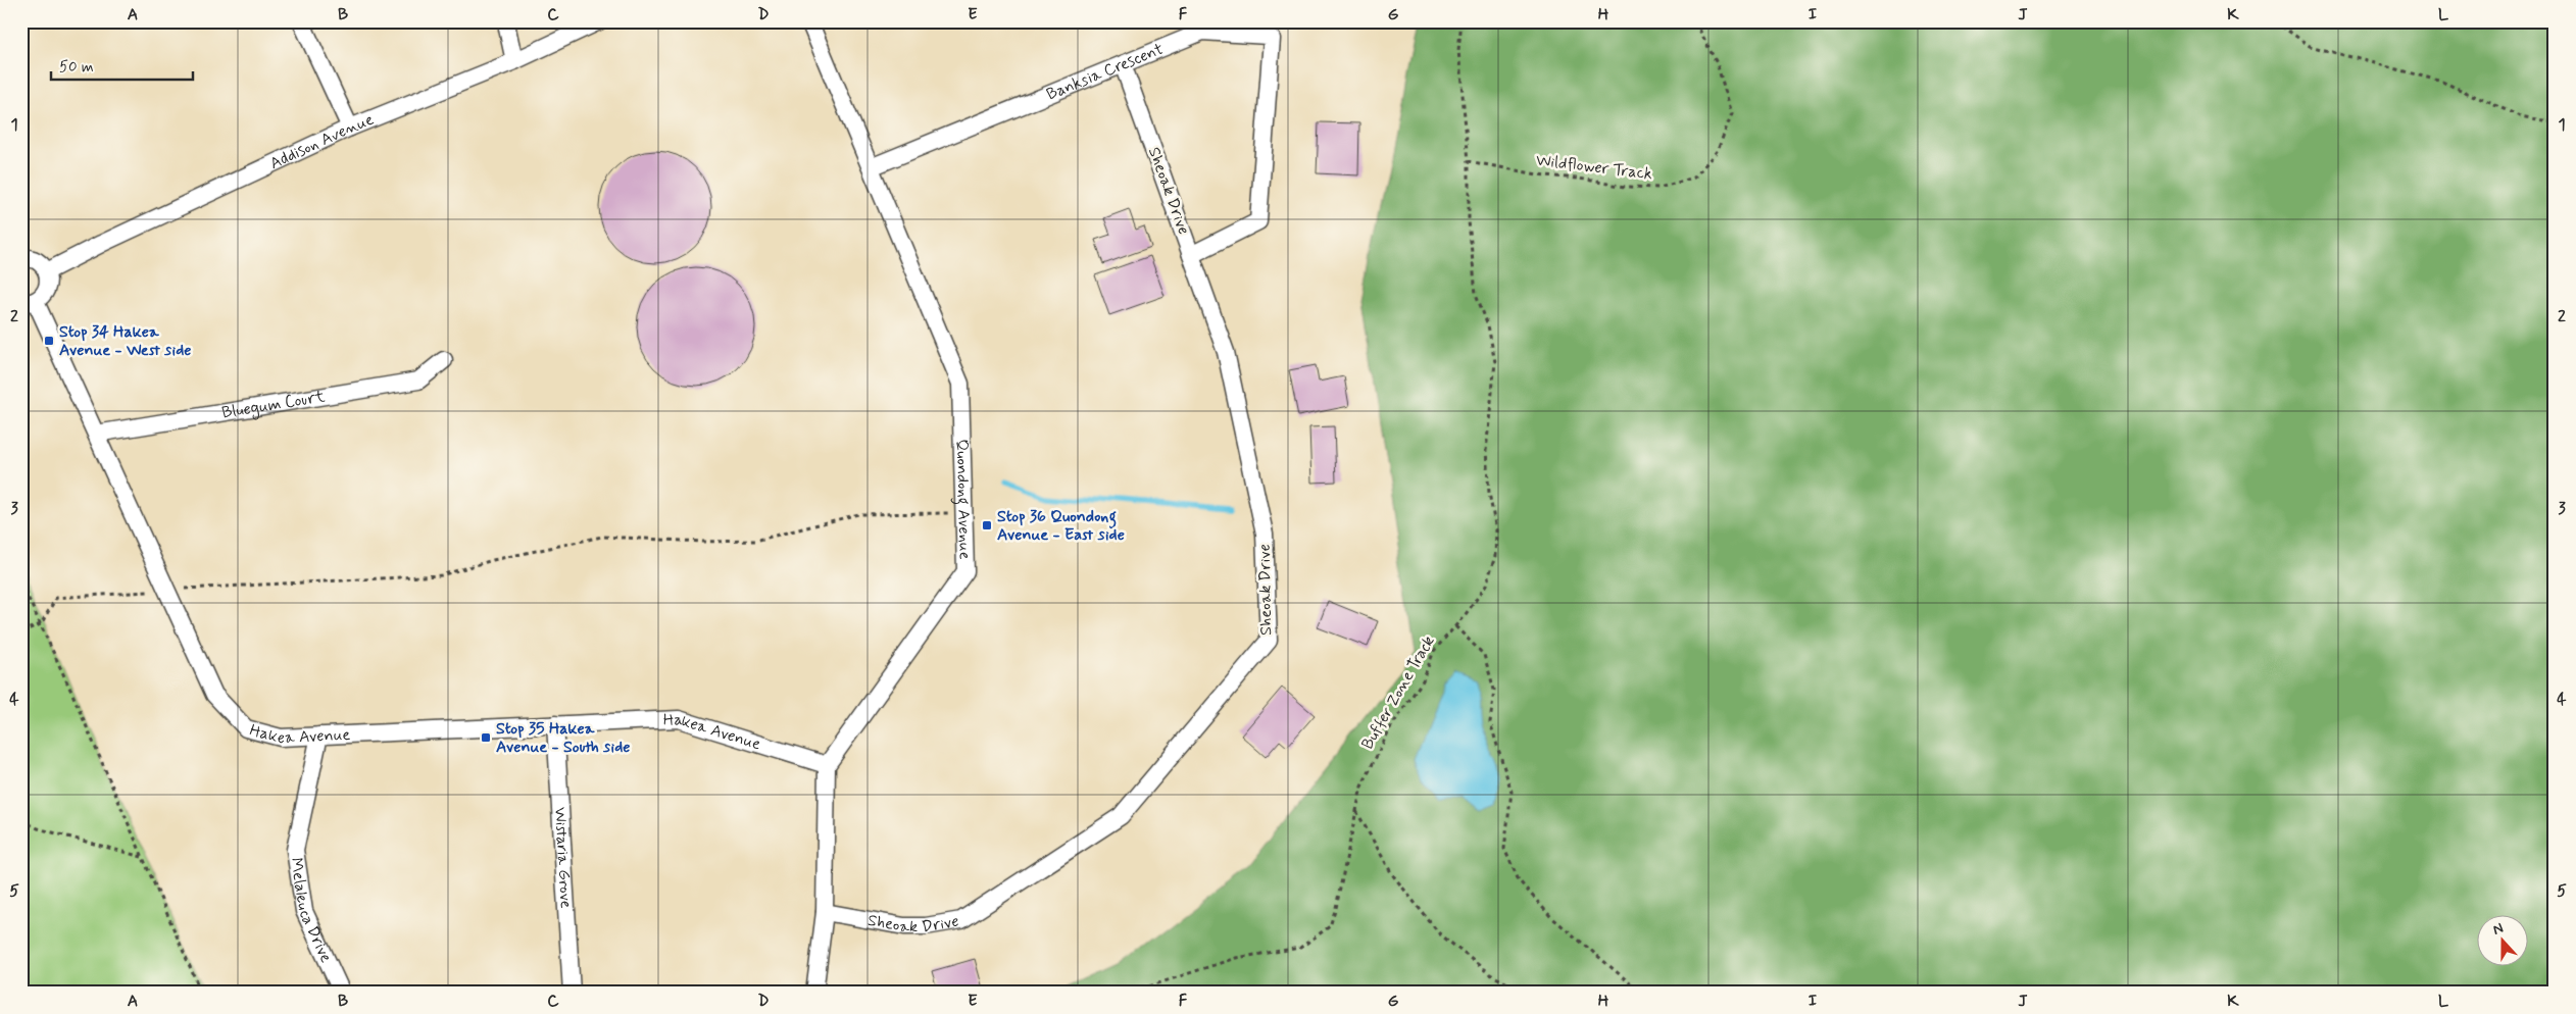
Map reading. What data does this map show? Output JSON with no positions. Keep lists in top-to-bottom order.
{
  "streets": {
    "street": [
      "Banksia Crescent",
      "Addison Avenue",
      "Sheoak Drive",
      "Bluegum Court",
      "Quondong Avenue",
      "Hakea Avenue",
      "Wistaria Grove",
      "Melaleuca Drive"
    ],
    "path": ["Wildflower Track", "Buffer Zone Track"]
  },
  "crossings": [
    ["Banksia Crescent", "Sheoak Drive"],
    ["Banksia Crescent", "Quondong Avenue"],
    ["Wildflower Track", "Buffer Zone Track"],
    ["Bluegum Court", "Hakea Avenue"],
    ["Quondong Avenue", "Hakea Avenue"],
    ["Hakea Avenue", "Wistaria Grove"],
    ["Hakea Avenue", "Melaleuca Drive"]
  ],
  "places": {
    "transit": ["Stop 34 Hakea Avenue - West side", "Stop 36 Quondong Avenue - East side", "Stop 35 Hakea Avenue - South side"]
  },
  "scale_bar": "50 m",
  "north": "top",
  "grid": {
    "columns": [
      "A",
      "B",
      "C",
      "D",
      "E",
      "F",
      "G",
      "H",
      "I",
      "J",
      "K",
      "L"
    ],
    "rows": [
      "1",
      "2",
      "3",
      "4",
      "5"
    ]
  }
}
